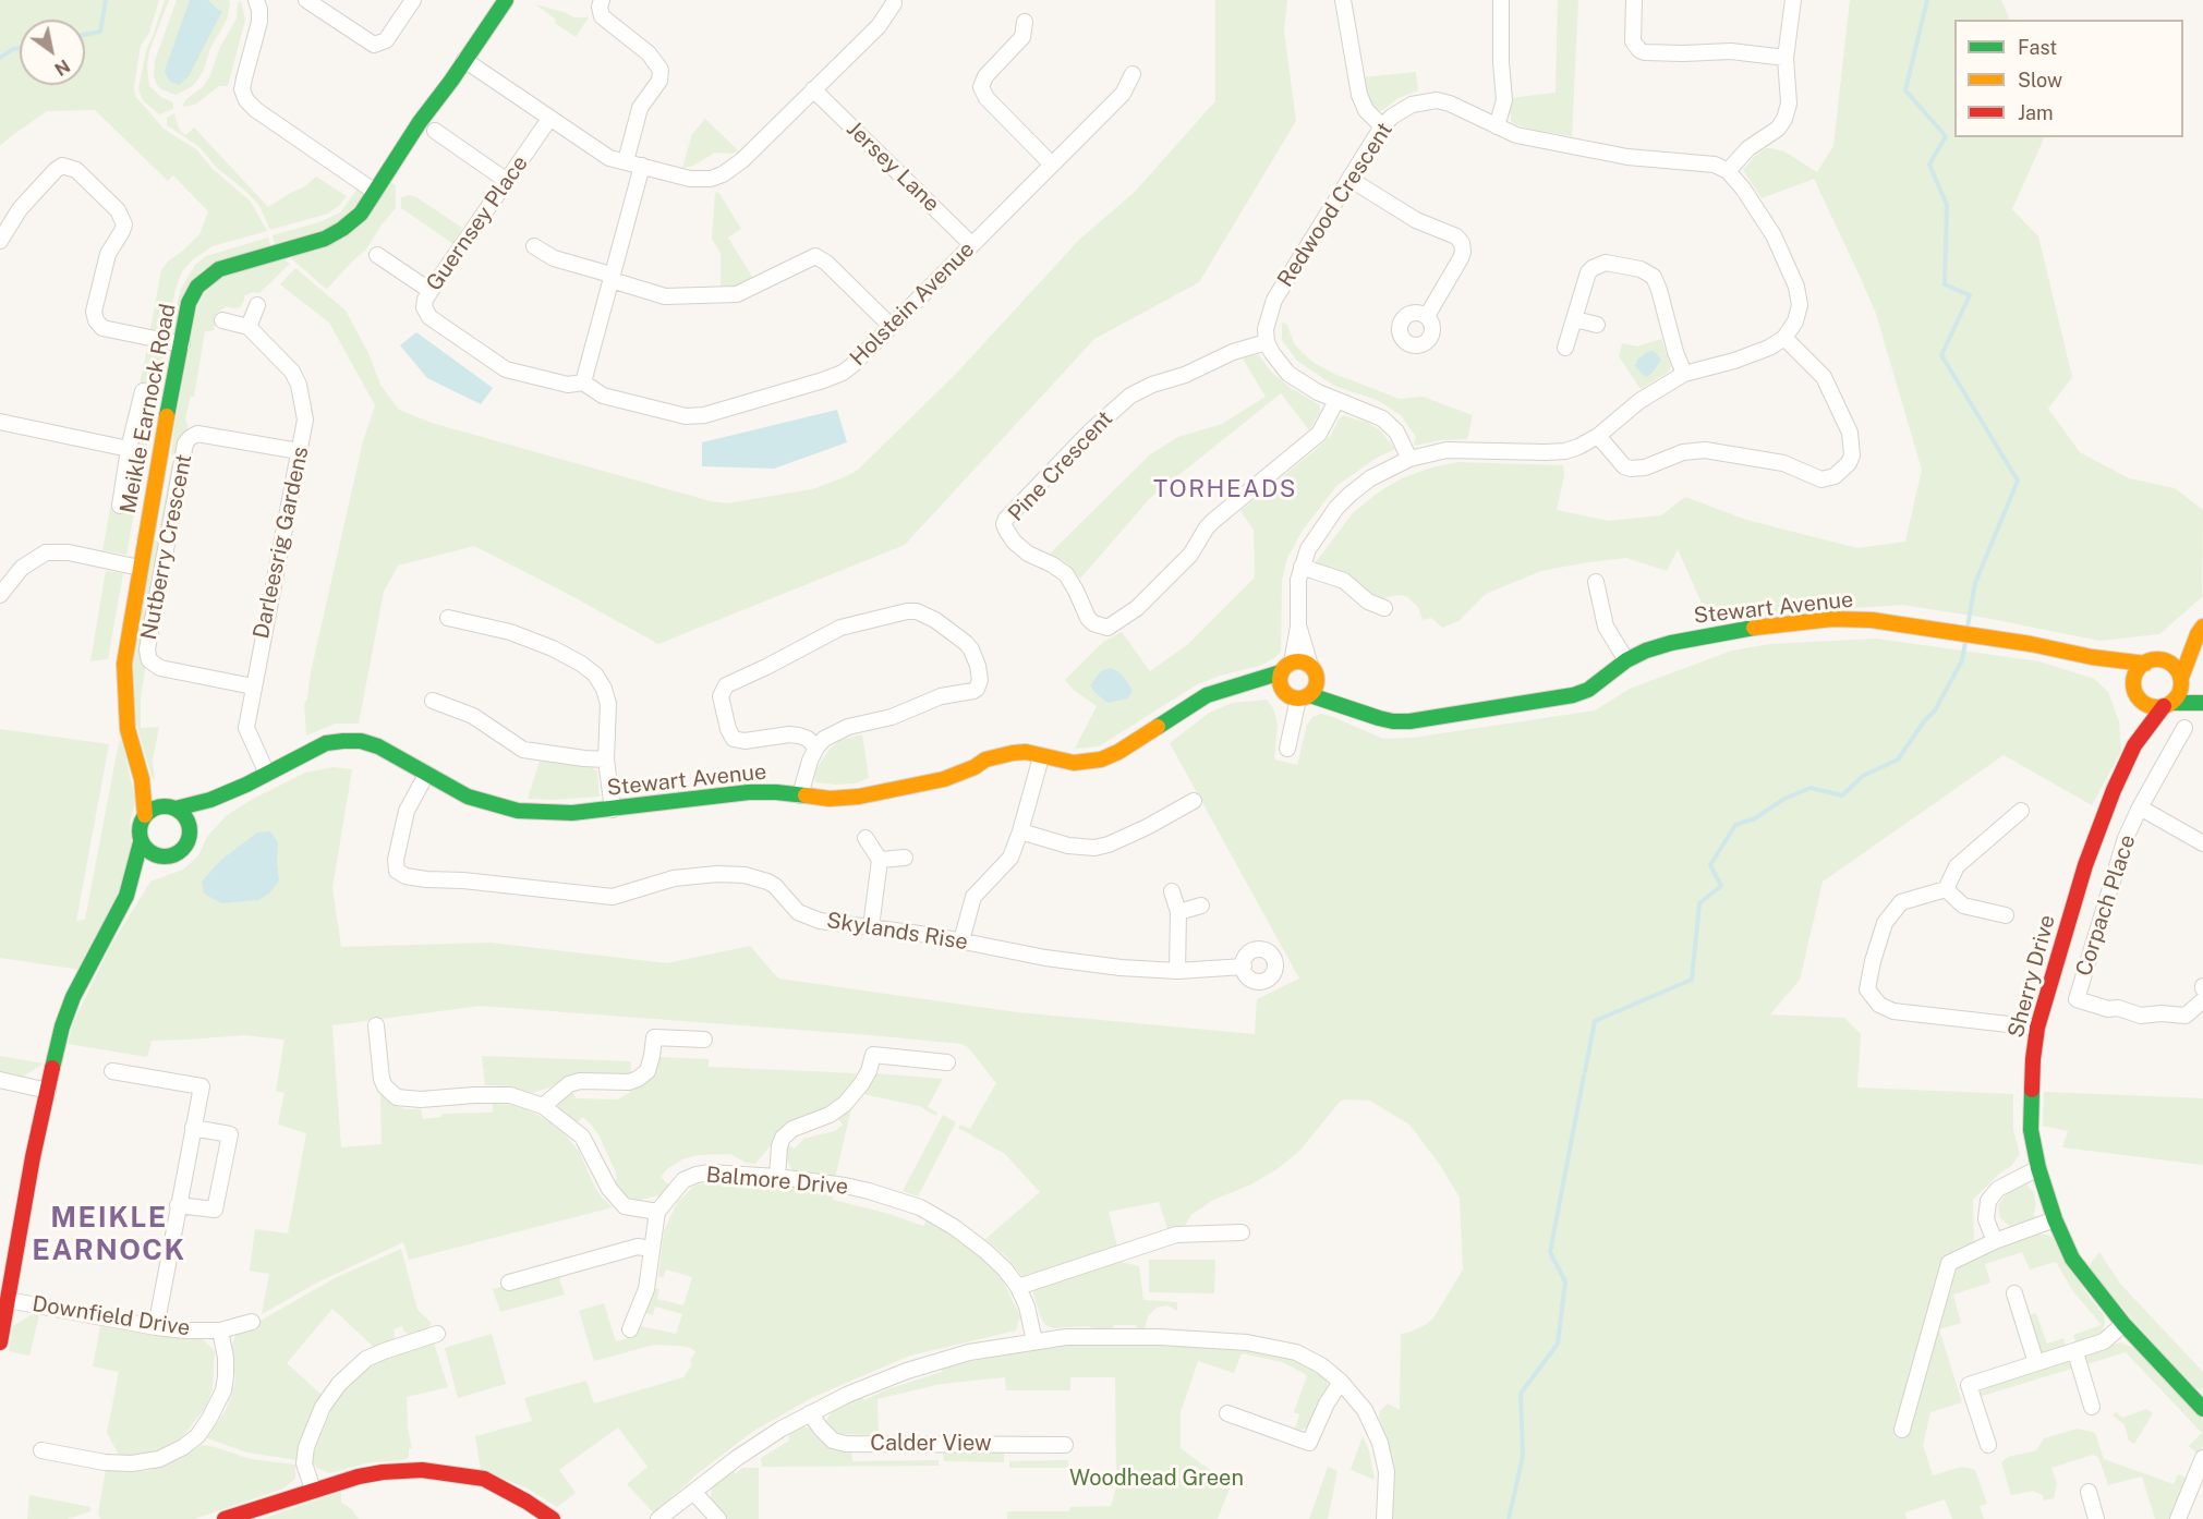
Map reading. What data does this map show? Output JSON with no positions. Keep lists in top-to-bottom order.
{
  "streets": {
    "street": [
      "Jersey Lane",
      "Redwood Crescent",
      "Guernsey Place",
      "Holstein Avenue",
      "Meikle Earnock Road",
      "Pine Crescent",
      "Darleesrig Gardens",
      "Nutberry Crescent",
      "Stewart Avenue",
      "Corpach Place",
      "Skylands Rise",
      "Sherry Drive",
      "Balmore Drive",
      "Downfield Drive",
      "Calder View"
    ]
  },
  "crossings": [
    ["Jersey Lane", "Holstein Avenue"],
    ["Redwood Crescent", "Pine Crescent"],
    ["Guernsey Place", "Holstein Avenue"],
    ["Meikle Earnock Road", "Stewart Avenue"],
    ["Darleesrig Gardens", "Nutberry Crescent"],
    ["Darleesrig Gardens", "Stewart Avenue"],
    ["Stewart Avenue", "Skylands Rise"],
    ["Stewart Avenue", "Sherry Drive"]
  ],
  "districts": ["TORHEADS", "MEIKLE EARNOCK"],
  "parks": ["Woodhead Green"],
  "legend": ["Fast", "Slow", "Jam"],
  "north": "bottom right"
}
